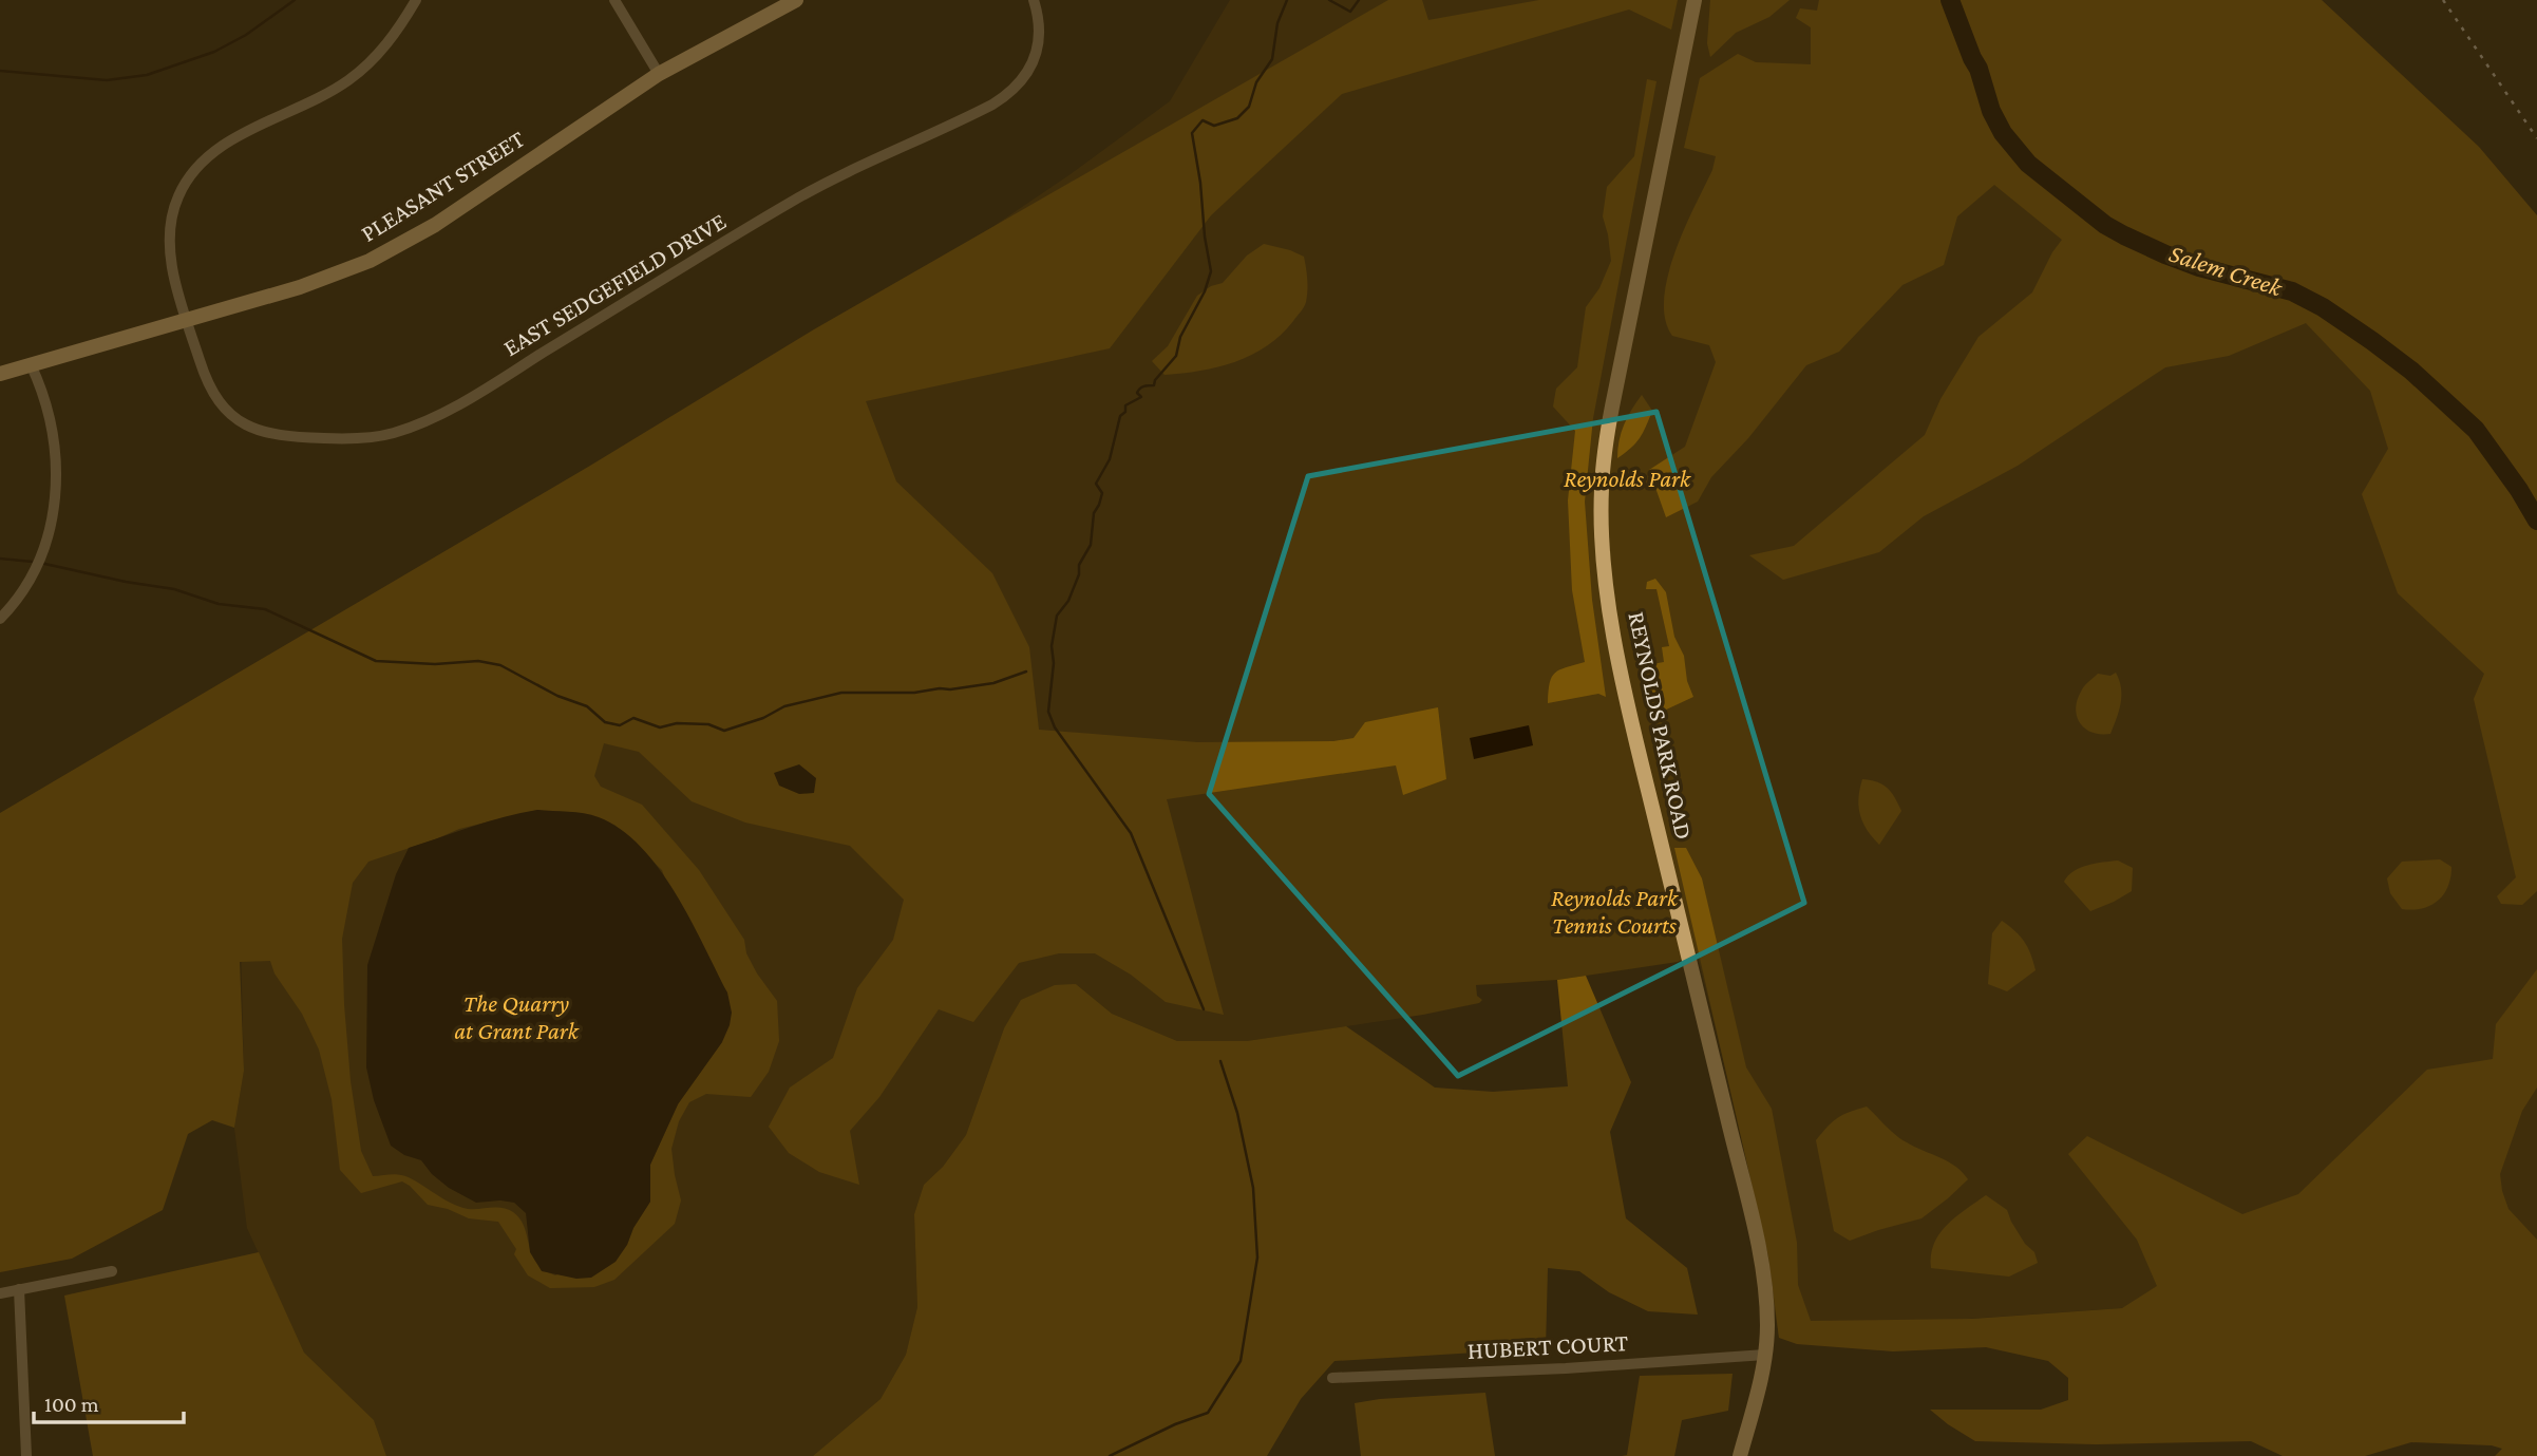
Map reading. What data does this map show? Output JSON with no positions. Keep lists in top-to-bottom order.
{
  "streets": {
    "main road": ["PLEASANT STREET", "REYNOLDS PARK ROAD"],
    "street": ["EAST SEDGEFIELD DRIVE", "HUBERT COURT"]
  },
  "crossings": [
    ["PLEASANT STREET", "EAST SEDGEFIELD DRIVE"],
    ["REYNOLDS PARK ROAD", "HUBERT COURT"]
  ],
  "water": ["Salem Creek"],
  "parks": ["Reynolds Park", "Reynolds Park Tennis Courts", "The Quarry at Grant Park"],
  "scale_bar": "100 m"
}
